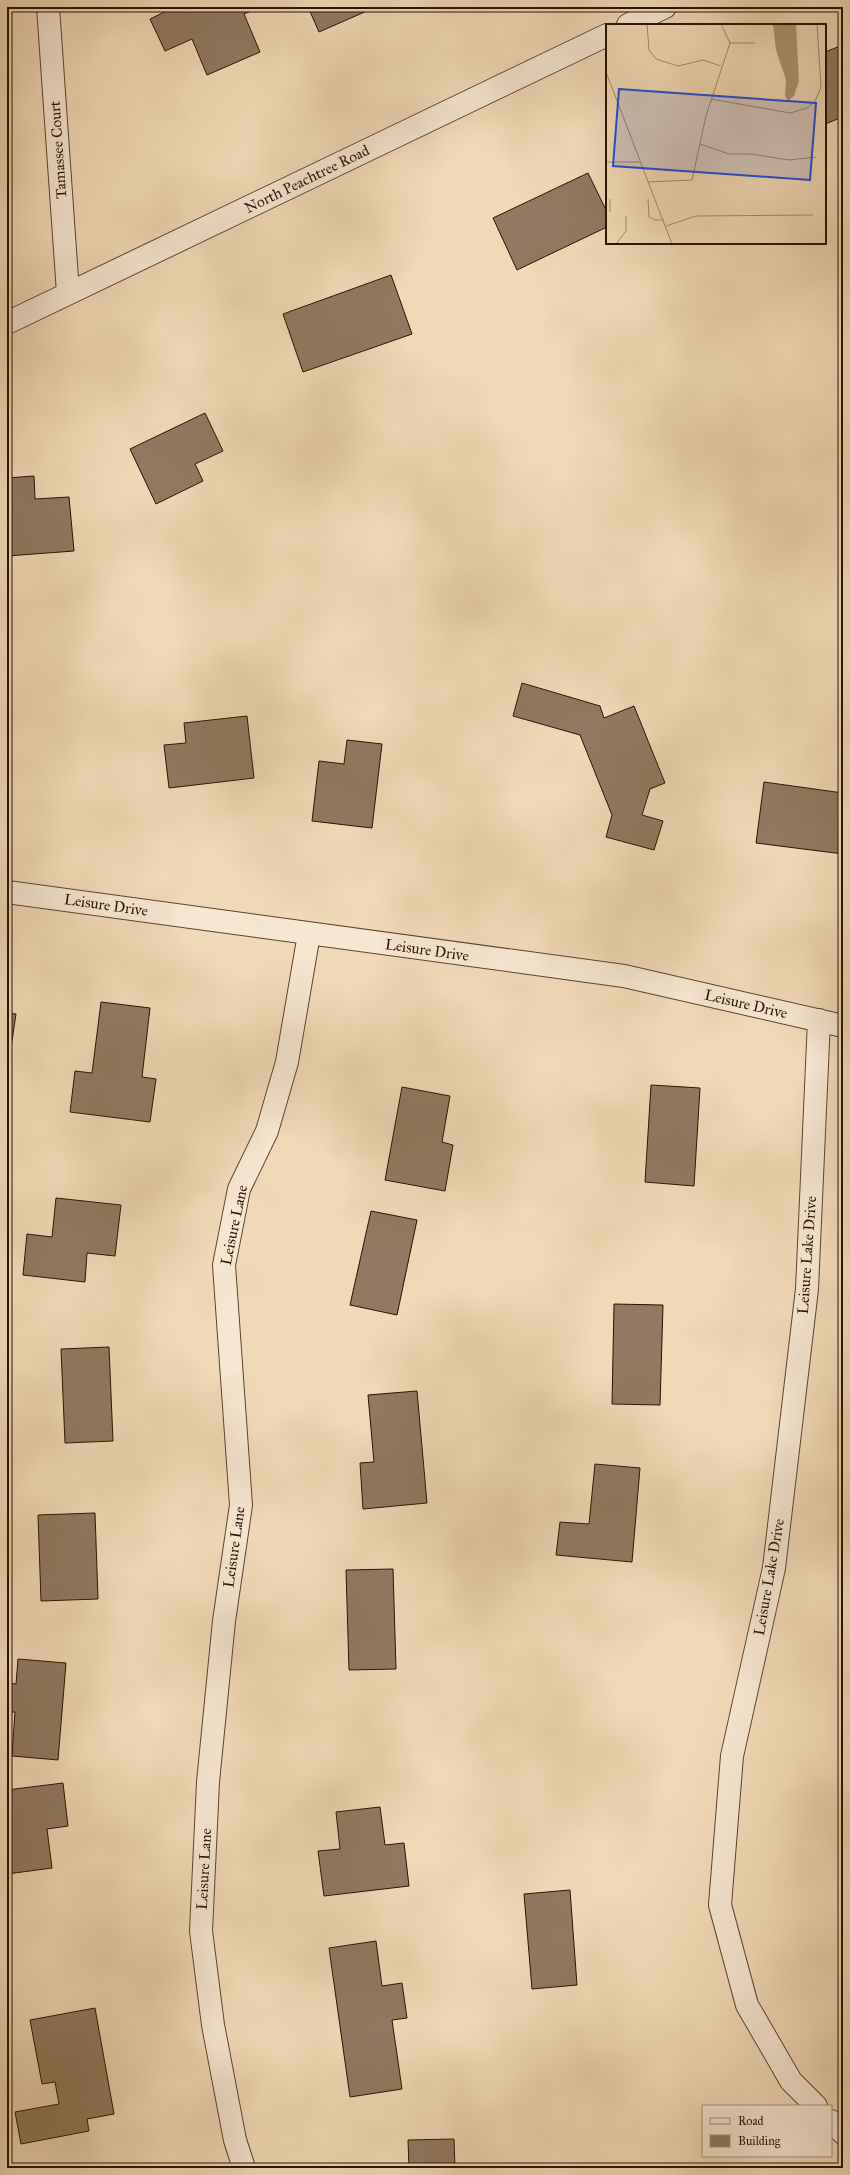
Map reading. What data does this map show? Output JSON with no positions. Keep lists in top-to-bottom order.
{
  "streets": {
    "street": [
      "Tamassee Court",
      "North Peachtree Road",
      "Leisure Drive",
      "Leisure Lane",
      "Leisure Lake Drive"
    ]
  },
  "crossings": [
    ["Tamassee Court", "North Peachtree Road"],
    ["Leisure Drive", "Leisure Lane"],
    ["Leisure Drive", "Leisure Lake Drive"]
  ],
  "legend": ["Road", "Building"]
}
